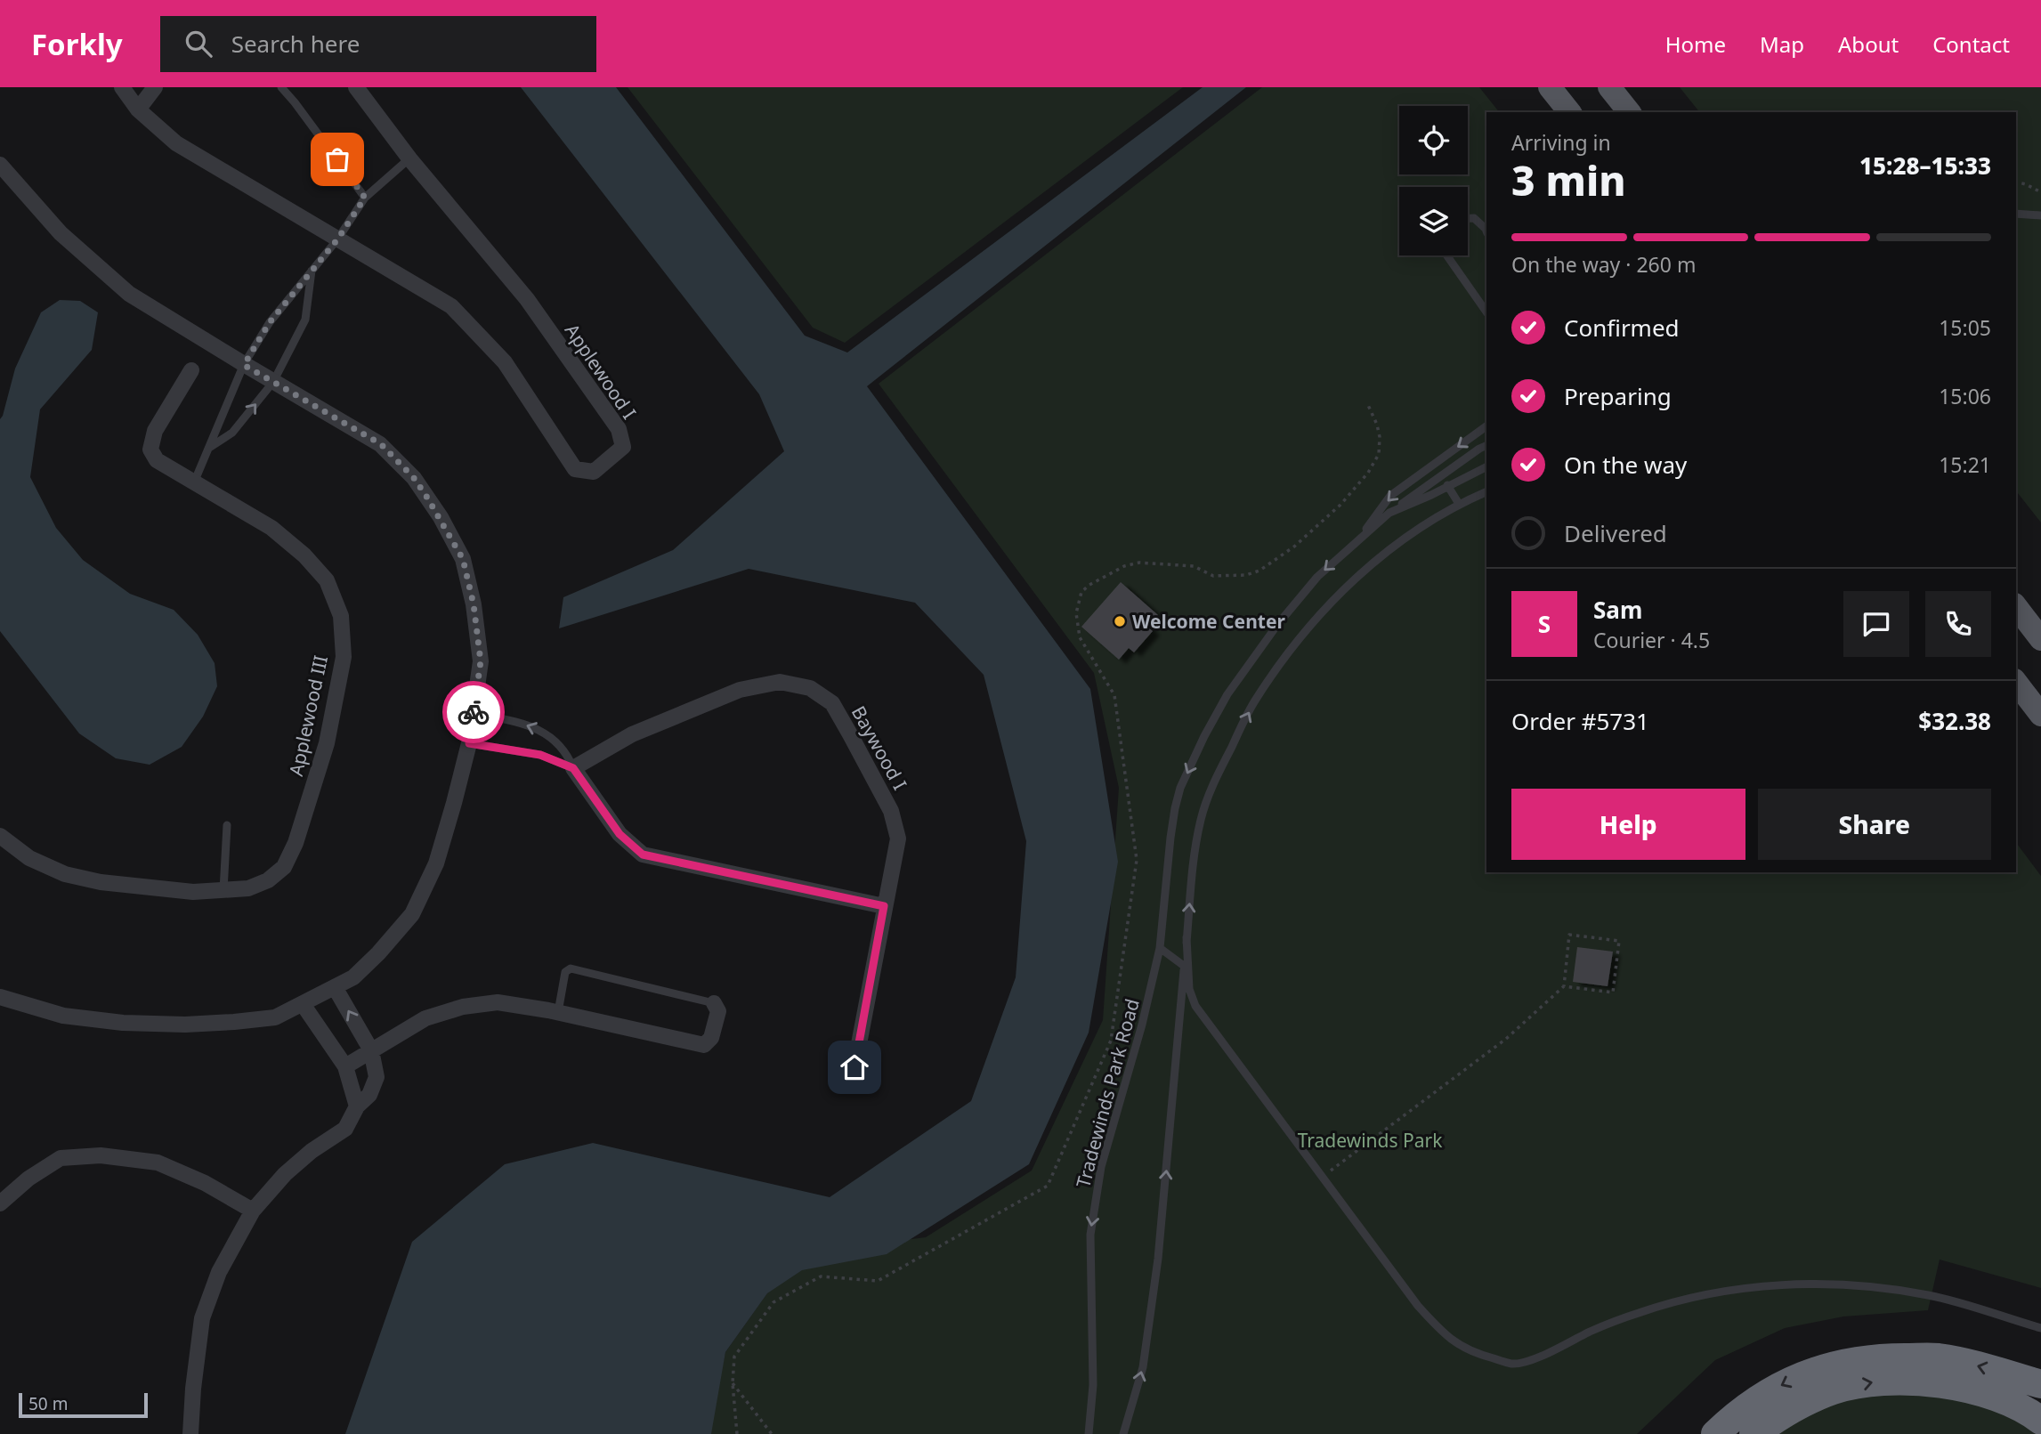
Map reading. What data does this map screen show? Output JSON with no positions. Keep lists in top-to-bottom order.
{
  "streets": {
    "street": ["Applewood I", "Applewood III", "Baywood I"],
    "lane": ["Tradewinds Park Road"]
  },
  "parks": ["Tradewinds Park"],
  "places": ["Welcome Center"],
  "scale_bar": "50 m",
  "page": {
    "header": "Forkly",
    "search": "Search here",
    "nav": [
      "Home",
      "Map",
      "About",
      "Contact"
    ],
    "heading": ["3 min", "Arriving in", "15:28–15:33"],
    "panel": [
      "Sam",
      "Courier · 4.5",
      "Order #5731",
      "$32.38"
    ],
    "bar": "On the way · 260 m",
    "list": [
      ["Confirmed", "15:05"],
      ["Preparing", "15:06"],
      ["On the way", "15:21"],
      "Delivered"
    ],
    "round": "S",
    "buttons": ["Help", "Share"],
    "scale": "50 m"
  }
}
